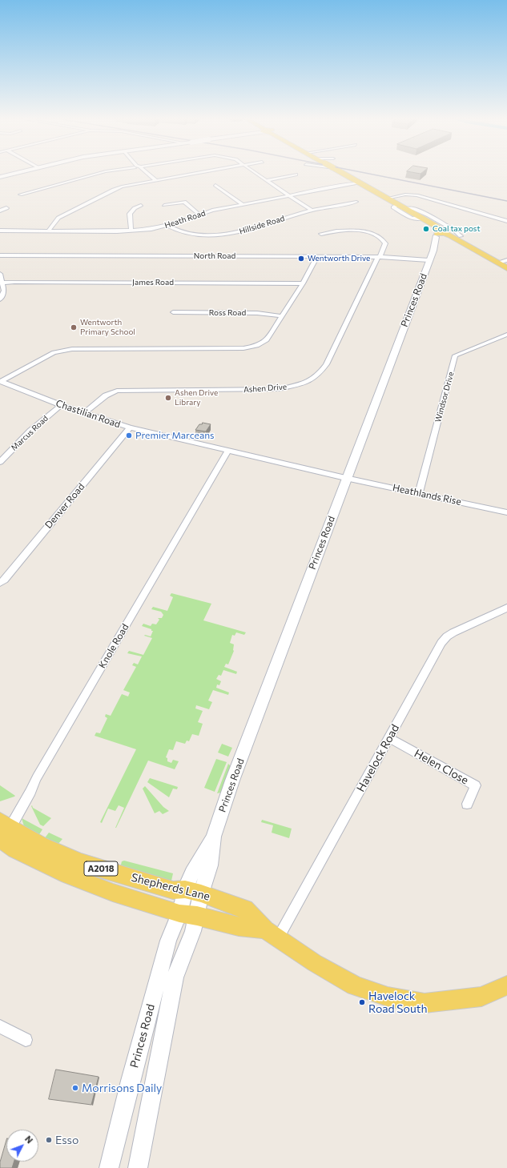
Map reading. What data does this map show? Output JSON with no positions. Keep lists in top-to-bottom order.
{
  "streets": {
    "main road": ["Princes Road", "A2018", "Shepherds Lane"],
    "street": [
      "Heath Road",
      "Hillside Road",
      "North Road",
      "James Road",
      "Ross Road",
      "Ashen Drive",
      "Windsor Drive",
      "Chastilian Road",
      "Marcus Road",
      "Heathlands Rise",
      "Denver Road",
      "Knole Road",
      "Havelock Road",
      "Helen Close"
    ]
  },
  "crossings": [
    ["Heath Road", "Hillside Road"],
    ["North Road", "Princes Road"],
    ["North Road", "Ashen Drive"],
    ["Princes Road", "Chastilian Road"],
    ["Princes Road", "Heathlands Rise"],
    ["Princes Road", "Shepherds Lane"],
    ["Ashen Drive", "Chastilian Road"],
    ["Windsor Drive", "Heathlands Rise"],
    ["Chastilian Road", "Marcus Road"],
    ["Chastilian Road", "Heathlands Rise"],
    ["Chastilian Road", "Denver Road"],
    ["Chastilian Road", "Knole Road"],
    ["Knole Road", "Shepherds Lane"],
    ["Havelock Road", "Helen Close"],
    ["Havelock Road", "Shepherds Lane"]
  ],
  "places": [
    "Coal tax post",
    "Wentworth Drive",
    "Wentworth Primary School",
    "Ashen Drive Library",
    "Premier Marceans",
    "Havelock Road South",
    "Morrisons Daily",
    "Esso"
  ],
  "north": "top right"
}
